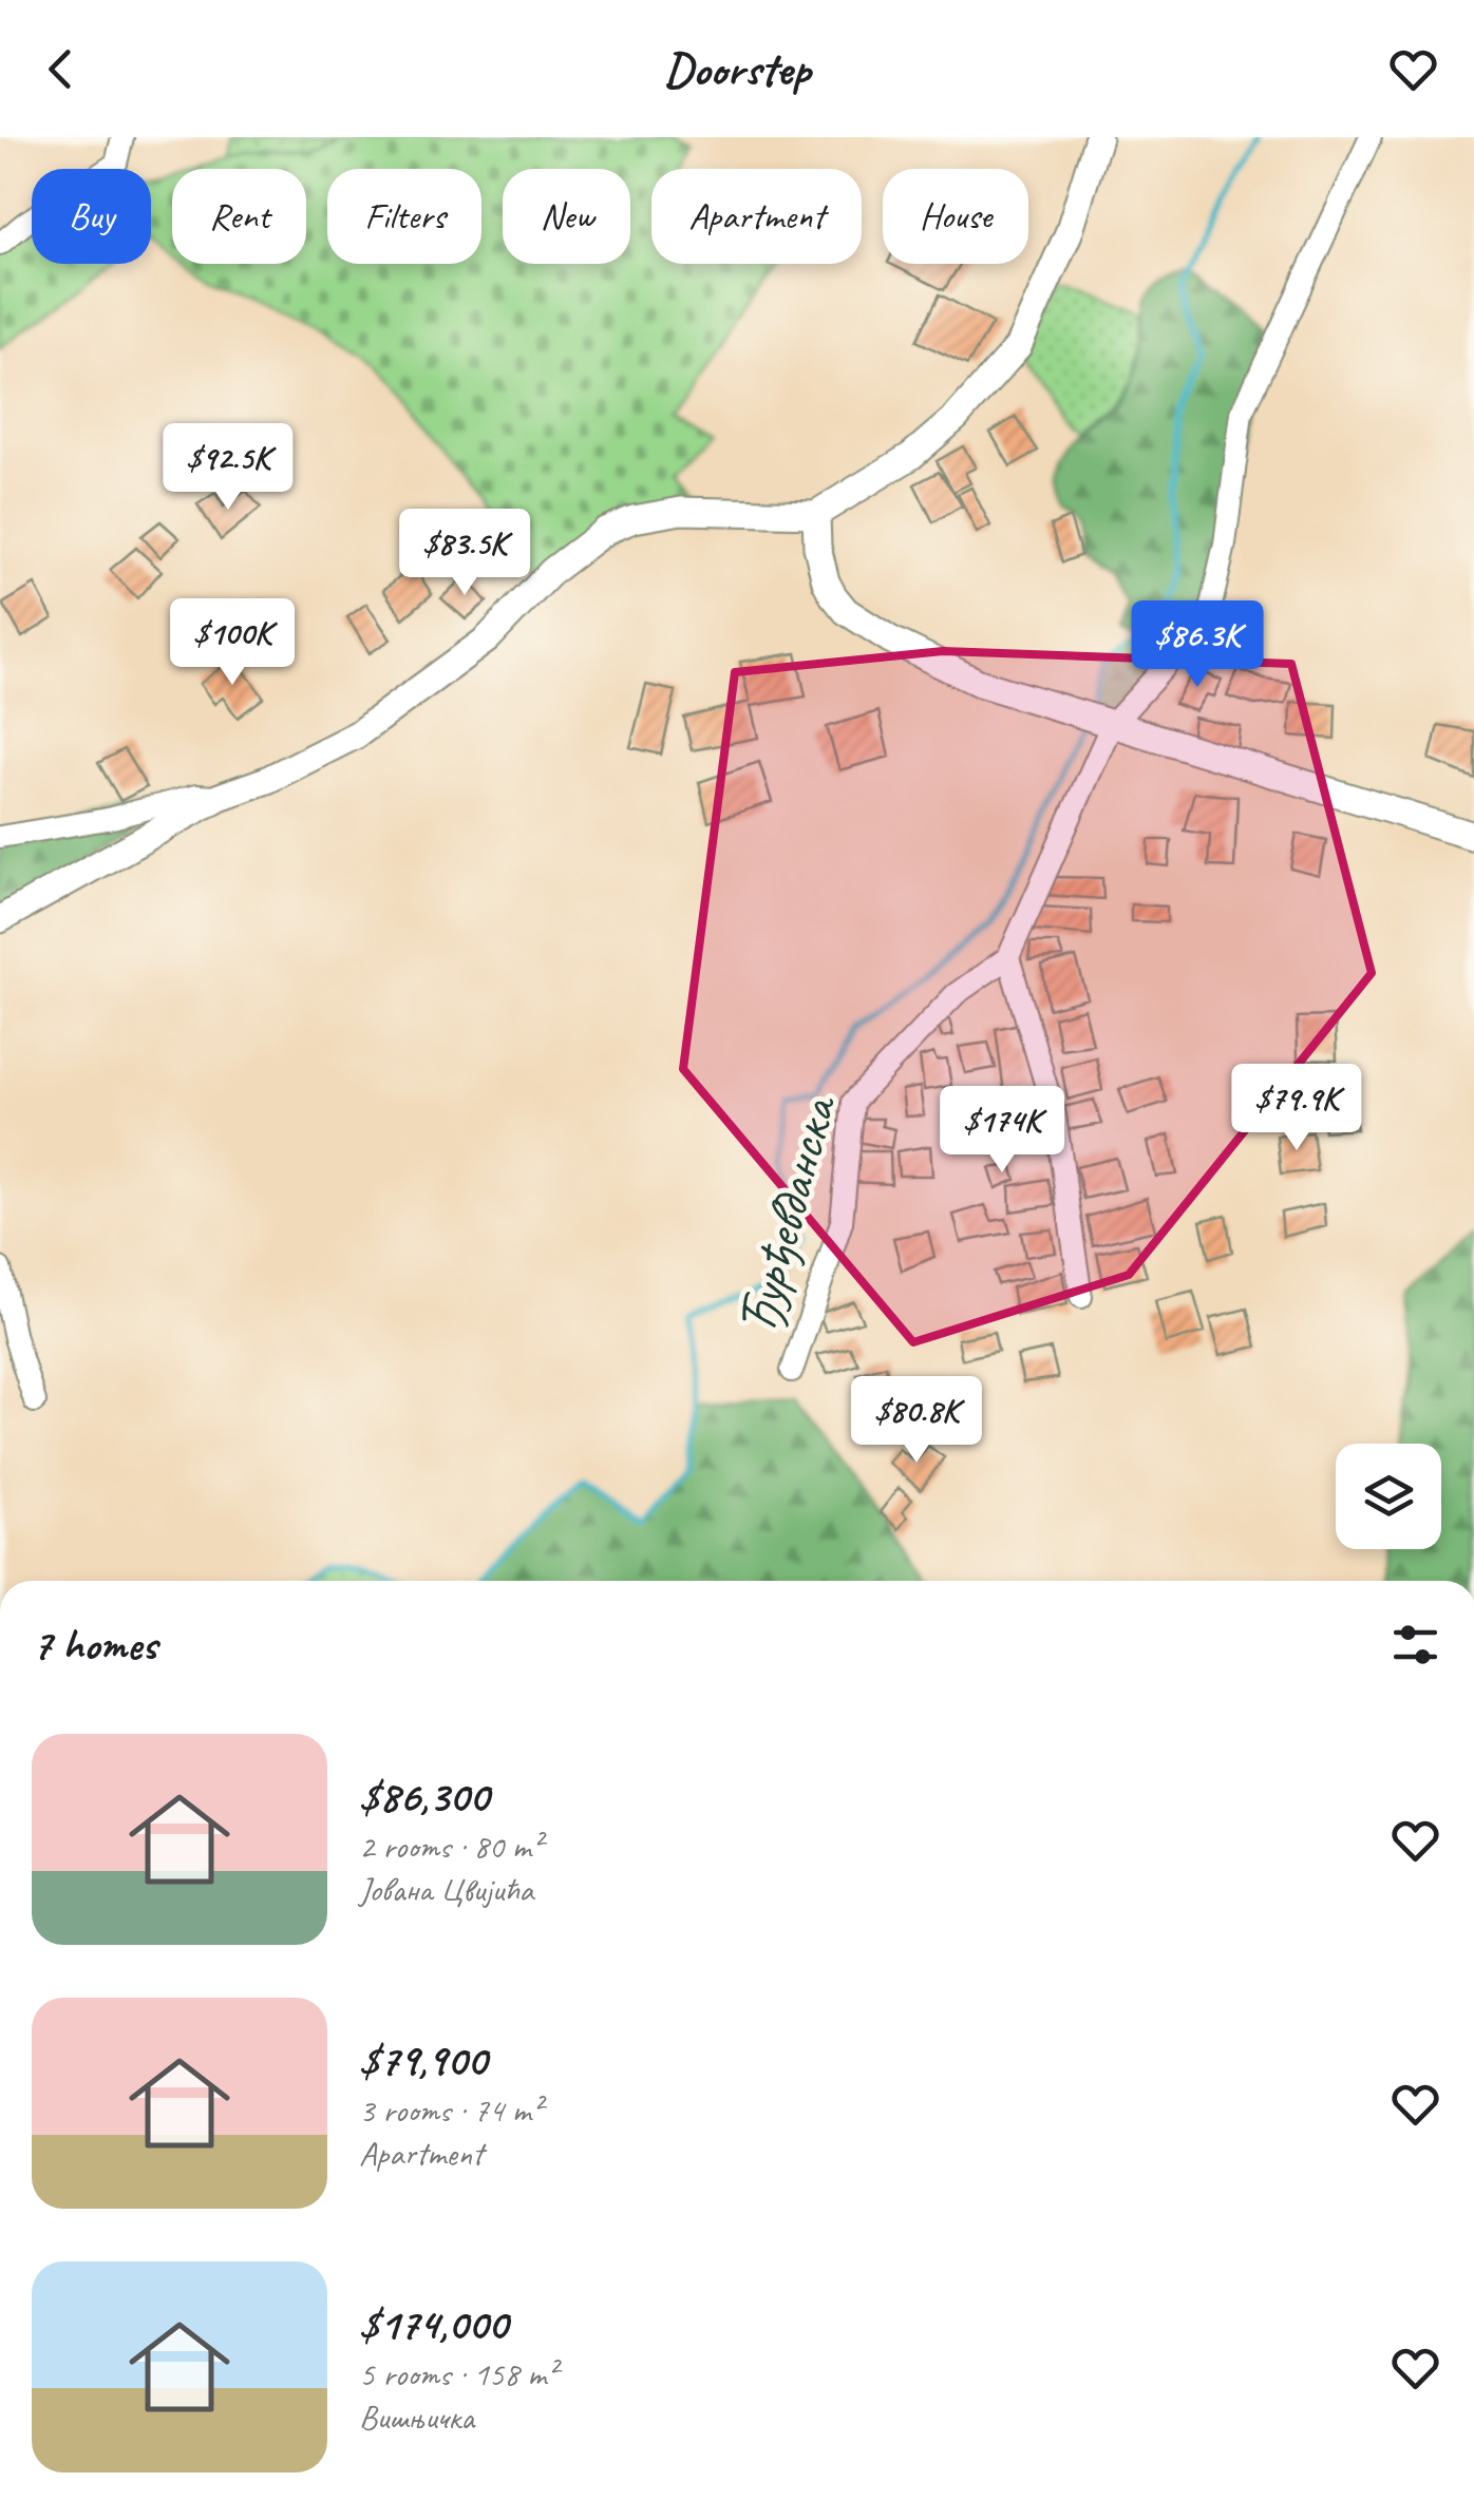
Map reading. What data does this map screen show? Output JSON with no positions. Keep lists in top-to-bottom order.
{
  "streets": {
    "street": ["Ђурђевданска"]
  },
  "page": {
    "header": "Doorstep",
    "chip": [
      "Buy",
      "Rent",
      "Filters",
      "New",
      "Apartment",
      "House"
    ],
    "price": [
      "$92.5K",
      "$83.5K",
      "$100K",
      "$86.3K",
      "$79.9K",
      "$174K",
      "$80.8K"
    ],
    "heading": "7 homes",
    "list": [
      {
        "name": "$86,300",
        "note": "2 rooms · 80 m² · Јована Цвијића"
      },
      {
        "name": "$79,900",
        "note": "3 rooms · 74 m² · Apartment"
      },
      {
        "name": "$174,000",
        "note": "5 rooms · 158 m² · Вишњичка"
      }
    ]
  }
}
